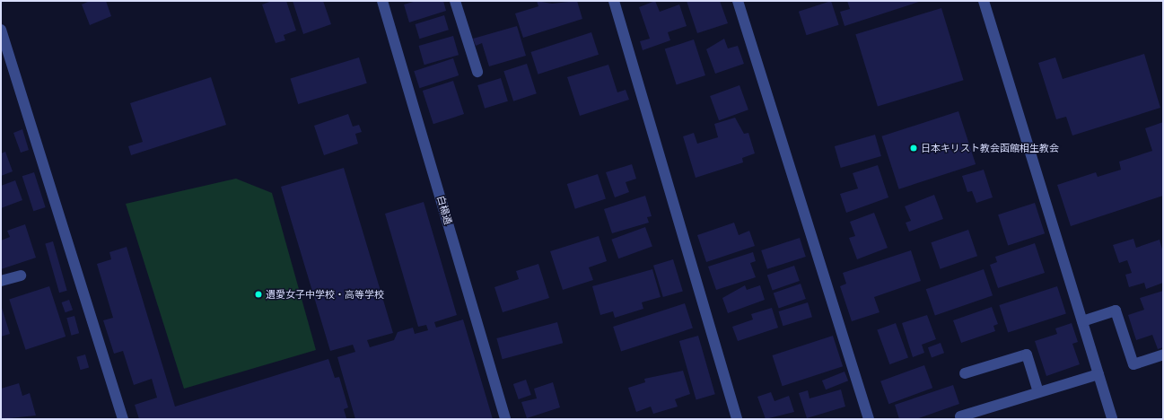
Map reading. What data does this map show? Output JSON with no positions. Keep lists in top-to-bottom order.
{
  "streets": {
    "street": ["白楊通"]
  },
  "places": ["日本キリスト教会函館相生教会", "遺愛女子中学校・高等学校"]
}
